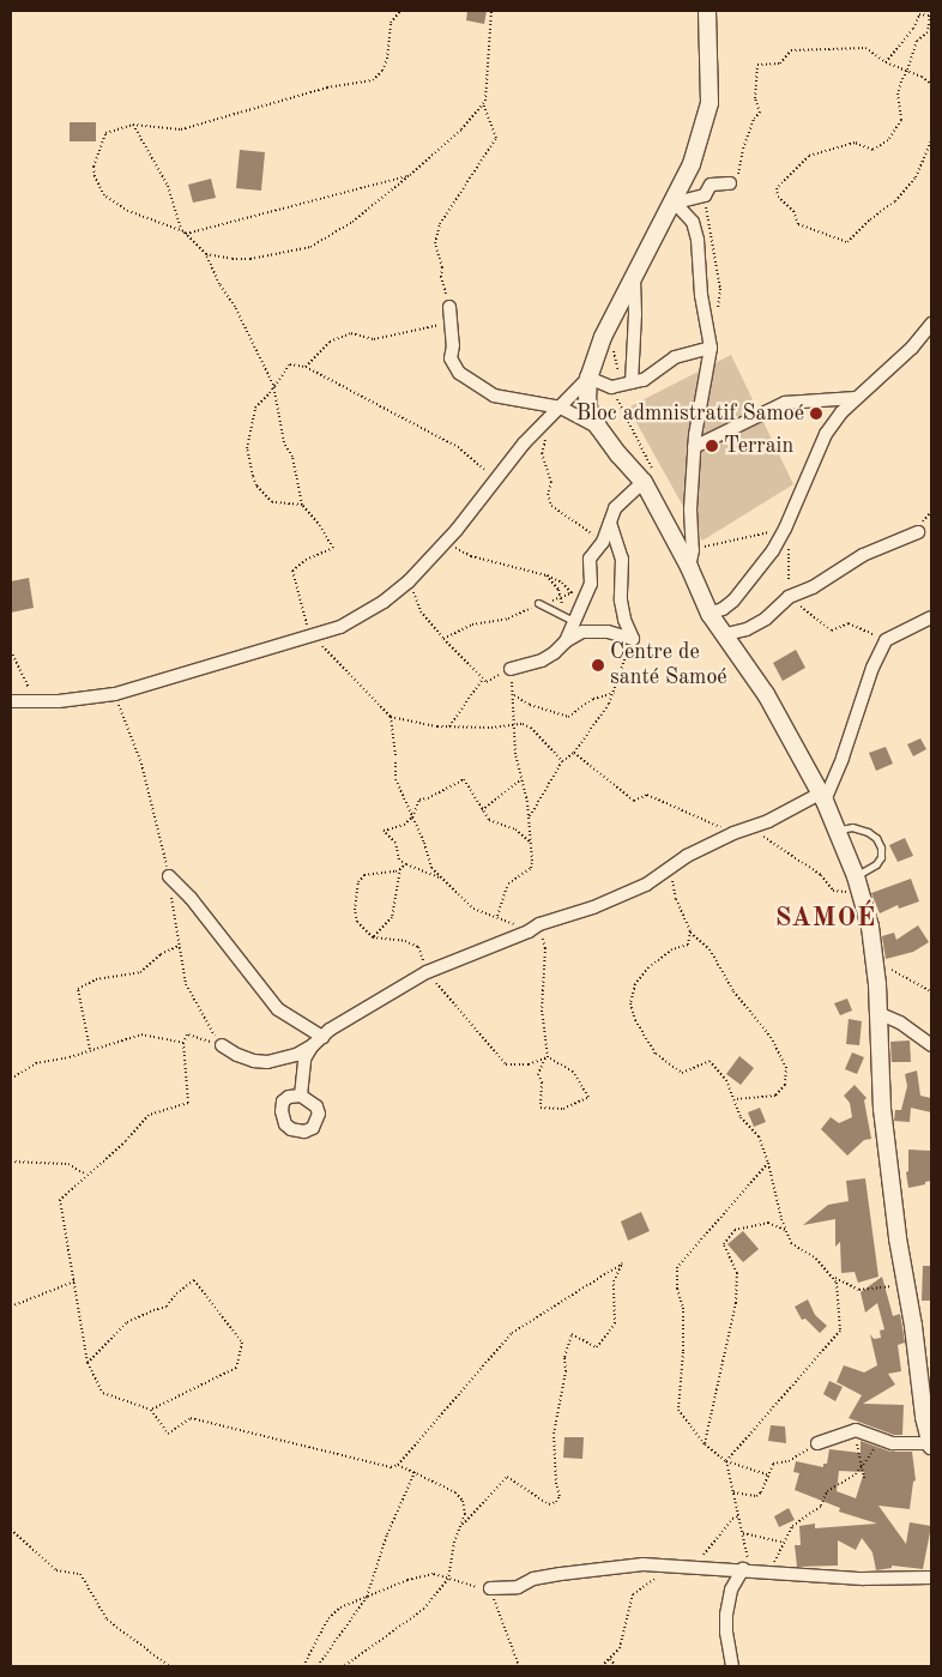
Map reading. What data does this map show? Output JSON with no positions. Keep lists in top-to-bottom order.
{
  "districts": ["SAMOÉ"],
  "places": ["Bloc admnistratif Samoé", "Terrain", "Centre de santé Samoé"]
}
